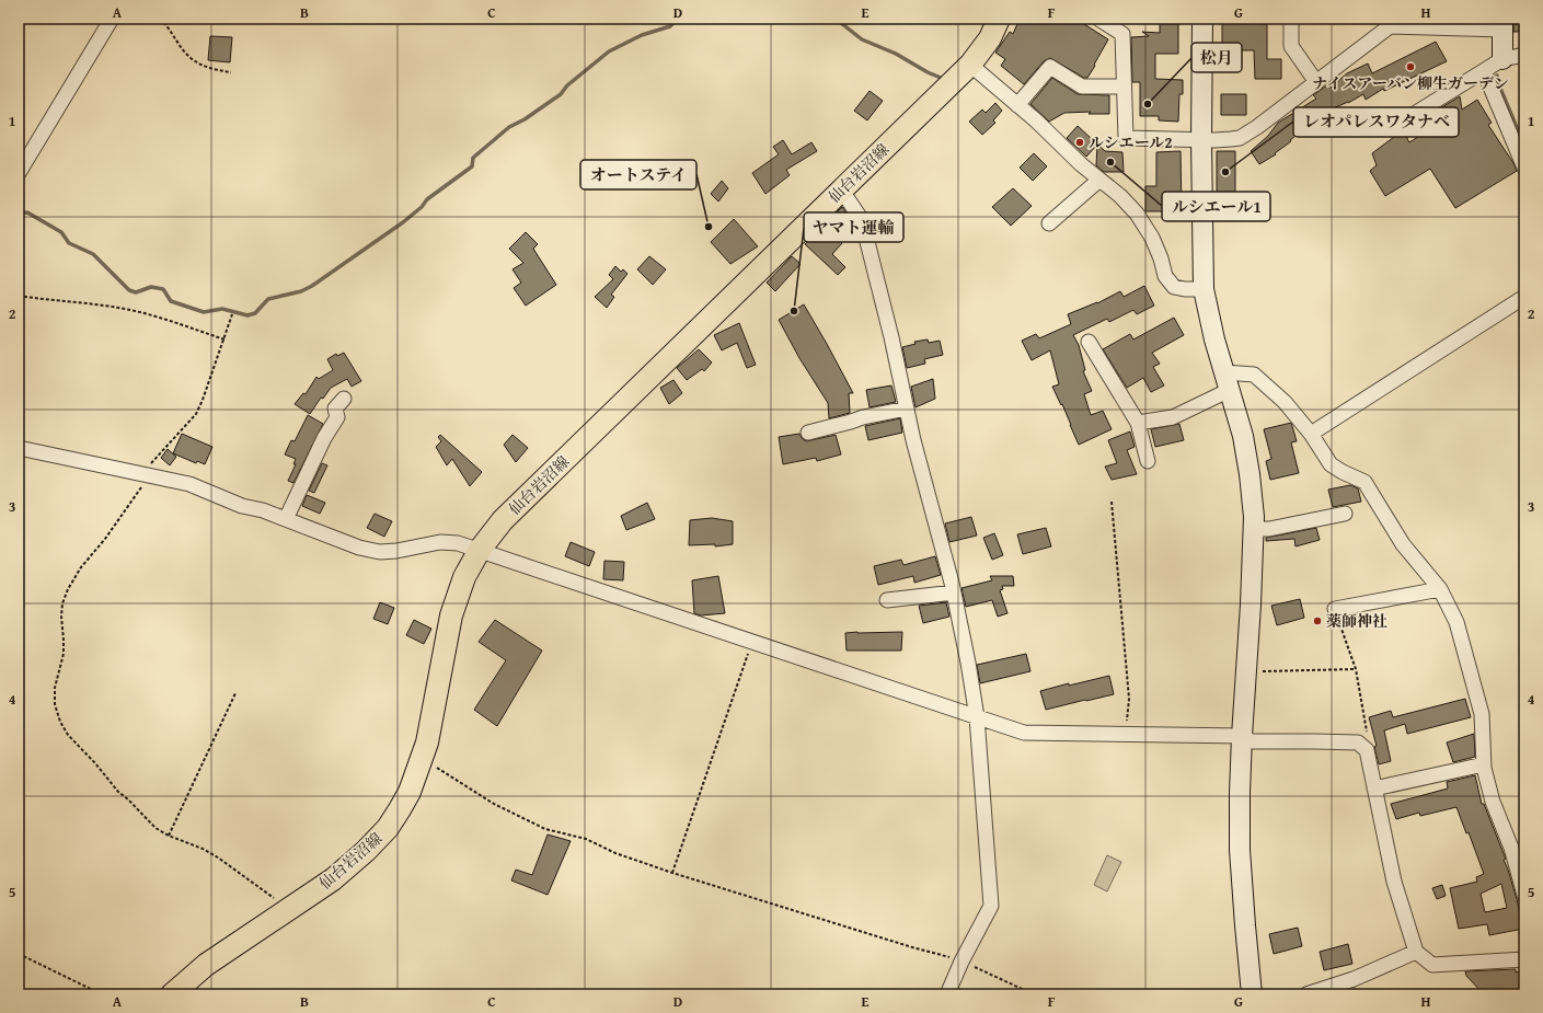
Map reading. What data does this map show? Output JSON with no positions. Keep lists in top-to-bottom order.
{
  "streets": {
    "main road": ["仙台岩沼線"]
  },
  "places": [
    "ナイスアーバン柳生ガーデン",
    "松月",
    "ルシエール2",
    "ルシエール1",
    "レオパレスワタナベ",
    "オートステイ",
    "ヤマト運輸",
    "薬師神社"
  ],
  "grid": {
    "columns": [
      "A",
      "B",
      "C",
      "D",
      "E",
      "F",
      "G",
      "H"
    ],
    "rows": [
      "1",
      "2",
      "3",
      "4",
      "5"
    ]
  }
}
